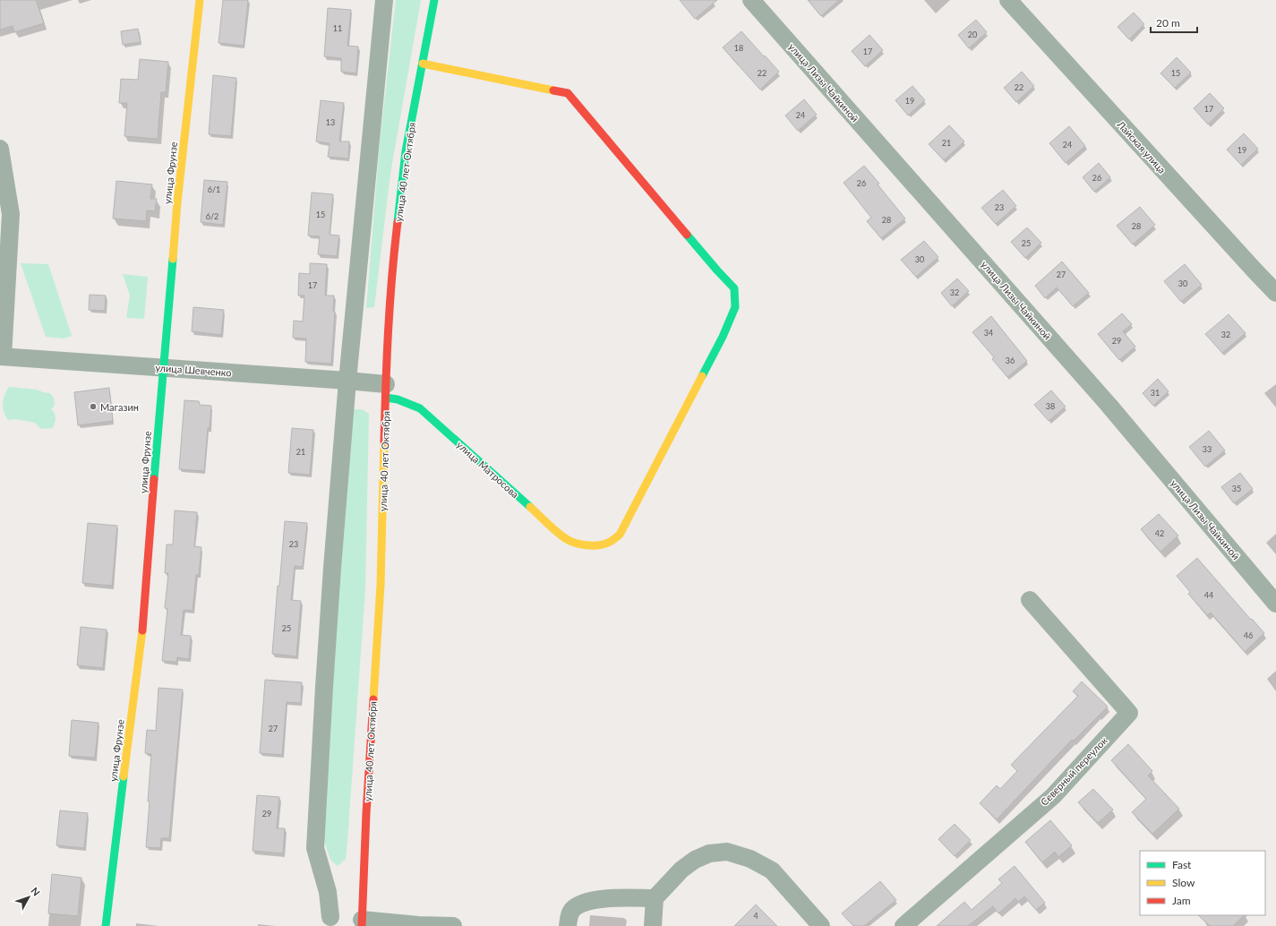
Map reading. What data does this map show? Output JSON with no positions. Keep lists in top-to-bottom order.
{
  "streets": {
    "street": [
      "улица Лизы Чайкиной",
      "Лайская улица",
      "улица 40 лет Октября",
      "улица Фрунзе",
      "улица Шевченко",
      "улица Матросова",
      "Северный переулок"
    ]
  },
  "crossings": [
    ["улица 40 лет Октября", "улица Шевченко"],
    ["улица 40 лет Октября", "улица Матросова"],
    ["улица Фрунзе", "улица Шевченко"],
    ["улица Шевченко", "улица Матросова"]
  ],
  "places": ["Магазин"],
  "house_numbers": [
    "11",
    "20",
    "18",
    "17",
    "22",
    "15",
    "22",
    "19",
    "17",
    "24",
    "13",
    "21",
    "24",
    "19",
    "26",
    "26",
    "6/1",
    "23",
    "15",
    "6/2",
    "28",
    "28",
    "25",
    "30",
    "27",
    "30",
    "17",
    "32",
    "34",
    "32",
    "29",
    "36",
    "31",
    "38",
    "33",
    "21",
    "35",
    "42",
    "23",
    "44",
    "25",
    "46",
    "27",
    "29",
    "4"
  ],
  "legend": ["Fast", "Slow", "Jam"],
  "scale_bar": "20 m",
  "north": "top right"
}
